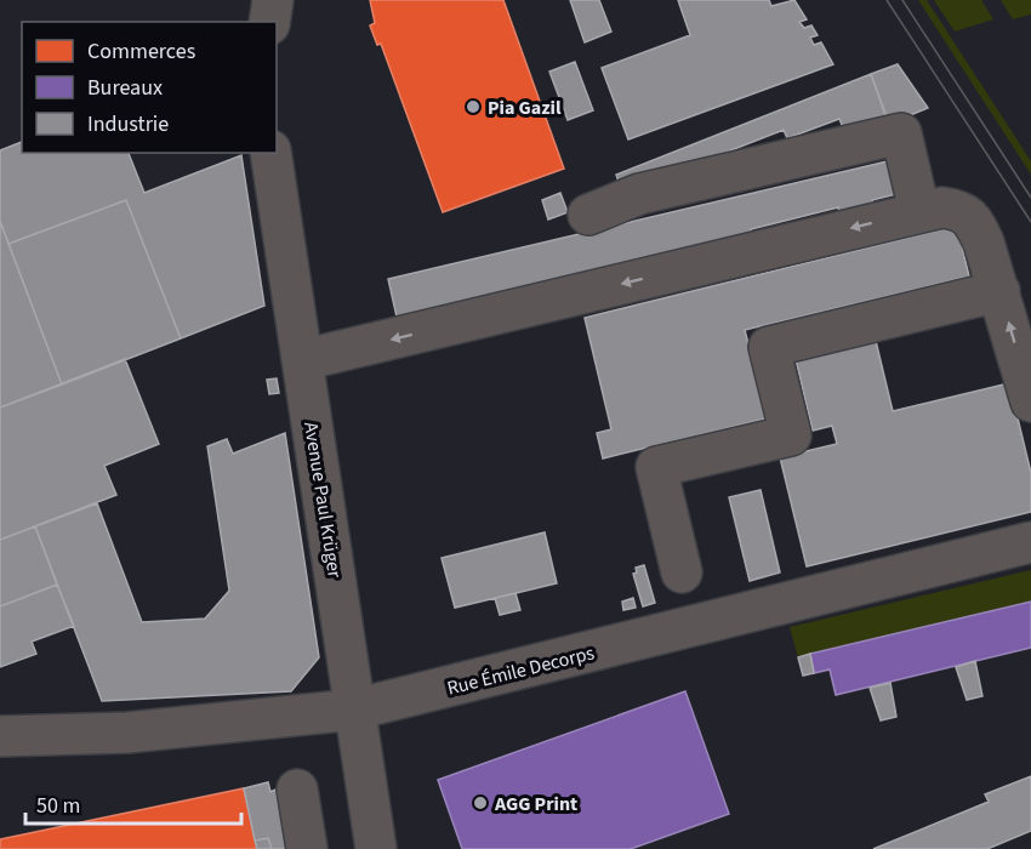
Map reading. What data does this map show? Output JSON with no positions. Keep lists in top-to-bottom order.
{
  "streets": {
    "street": ["Avenue Paul Krüger", "Rue Émile Decorps"]
  },
  "crossings": [
    ["Avenue Paul Krüger", "Rue Émile Decorps"]
  ],
  "places": ["Pia Gazil", "AGG Print"],
  "legend": ["Commerces", "Bureaux", "Industrie"],
  "scale_bar": "50 m"
}
